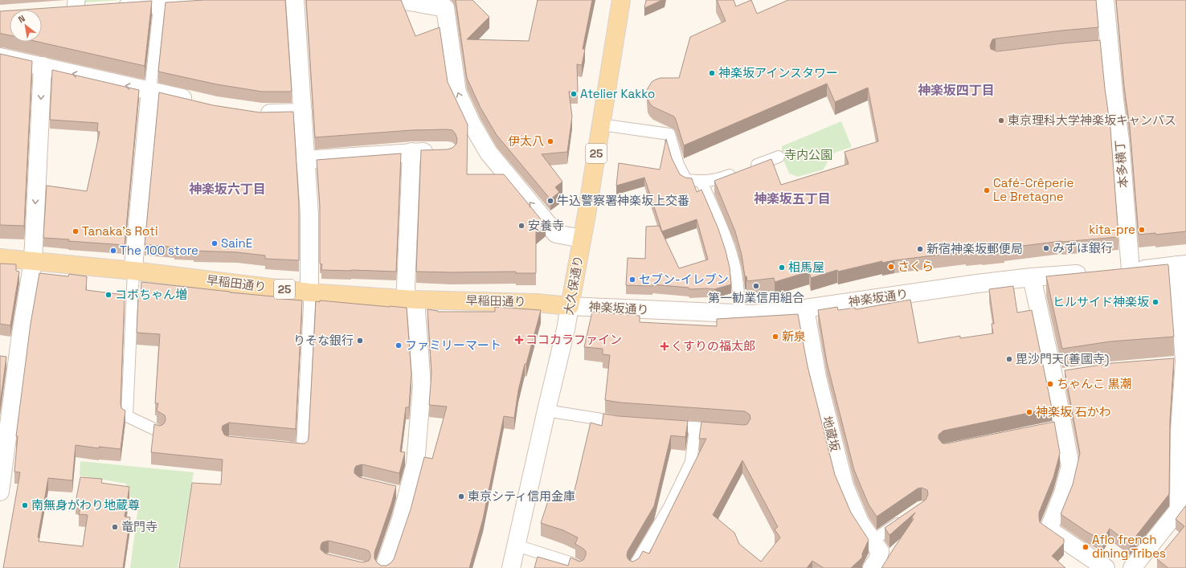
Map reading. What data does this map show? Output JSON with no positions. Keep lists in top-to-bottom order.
{
  "streets": {
    "main road": ["25", "早稲田通り", "大久保通り"],
    "street": ["本多横丁", "神楽坂通り", "地蔵坂"]
  },
  "crossings": [
    ["早稲田通り", "大久保通り"],
    ["早稲田通り", "神楽坂通り"],
    ["大久保通り", "神楽坂通り"],
    ["神楽坂通り", "地蔵坂"]
  ],
  "districts": ["神楽坂四丁目", "神楽坂六丁目", "神楽坂五丁目"],
  "parks": ["寺内公園"],
  "places": {
    "other": [
      "神楽坂アインスタワー",
      "Atelier Kakko",
      "東京理科大学神楽坂キャンパス",
      "伊太八",
      "Café-Crêperie Le Bretagne",
      "牛込警察署神楽坂上交番",
      "安養寺",
      "kita-pre",
      "Tanaka's Roti",
      "SainE",
      "みずほ銀行",
      "新宿神楽坂郵便局",
      "The 100 store",
      "さくら",
      "相馬屋",
      "セブン-イレブン",
      "第一勧業信用組合",
      "コボちゃん増",
      "ヒルサイド神楽坂",
      "新泉",
      "りそな銀行",
      "ファミリーマート",
      "毘沙門天(善國寺)",
      "ちゃんこ 黒潮",
      "神楽坂 石かわ",
      "東京シティ信用金庫",
      "南無身がわり地蔵尊",
      "竜門寺",
      "Aflo french dining Tribes"
    ],
    "health": ["ココカラファイン", "くすりの福太郎"]
  },
  "north": "top left"
}
